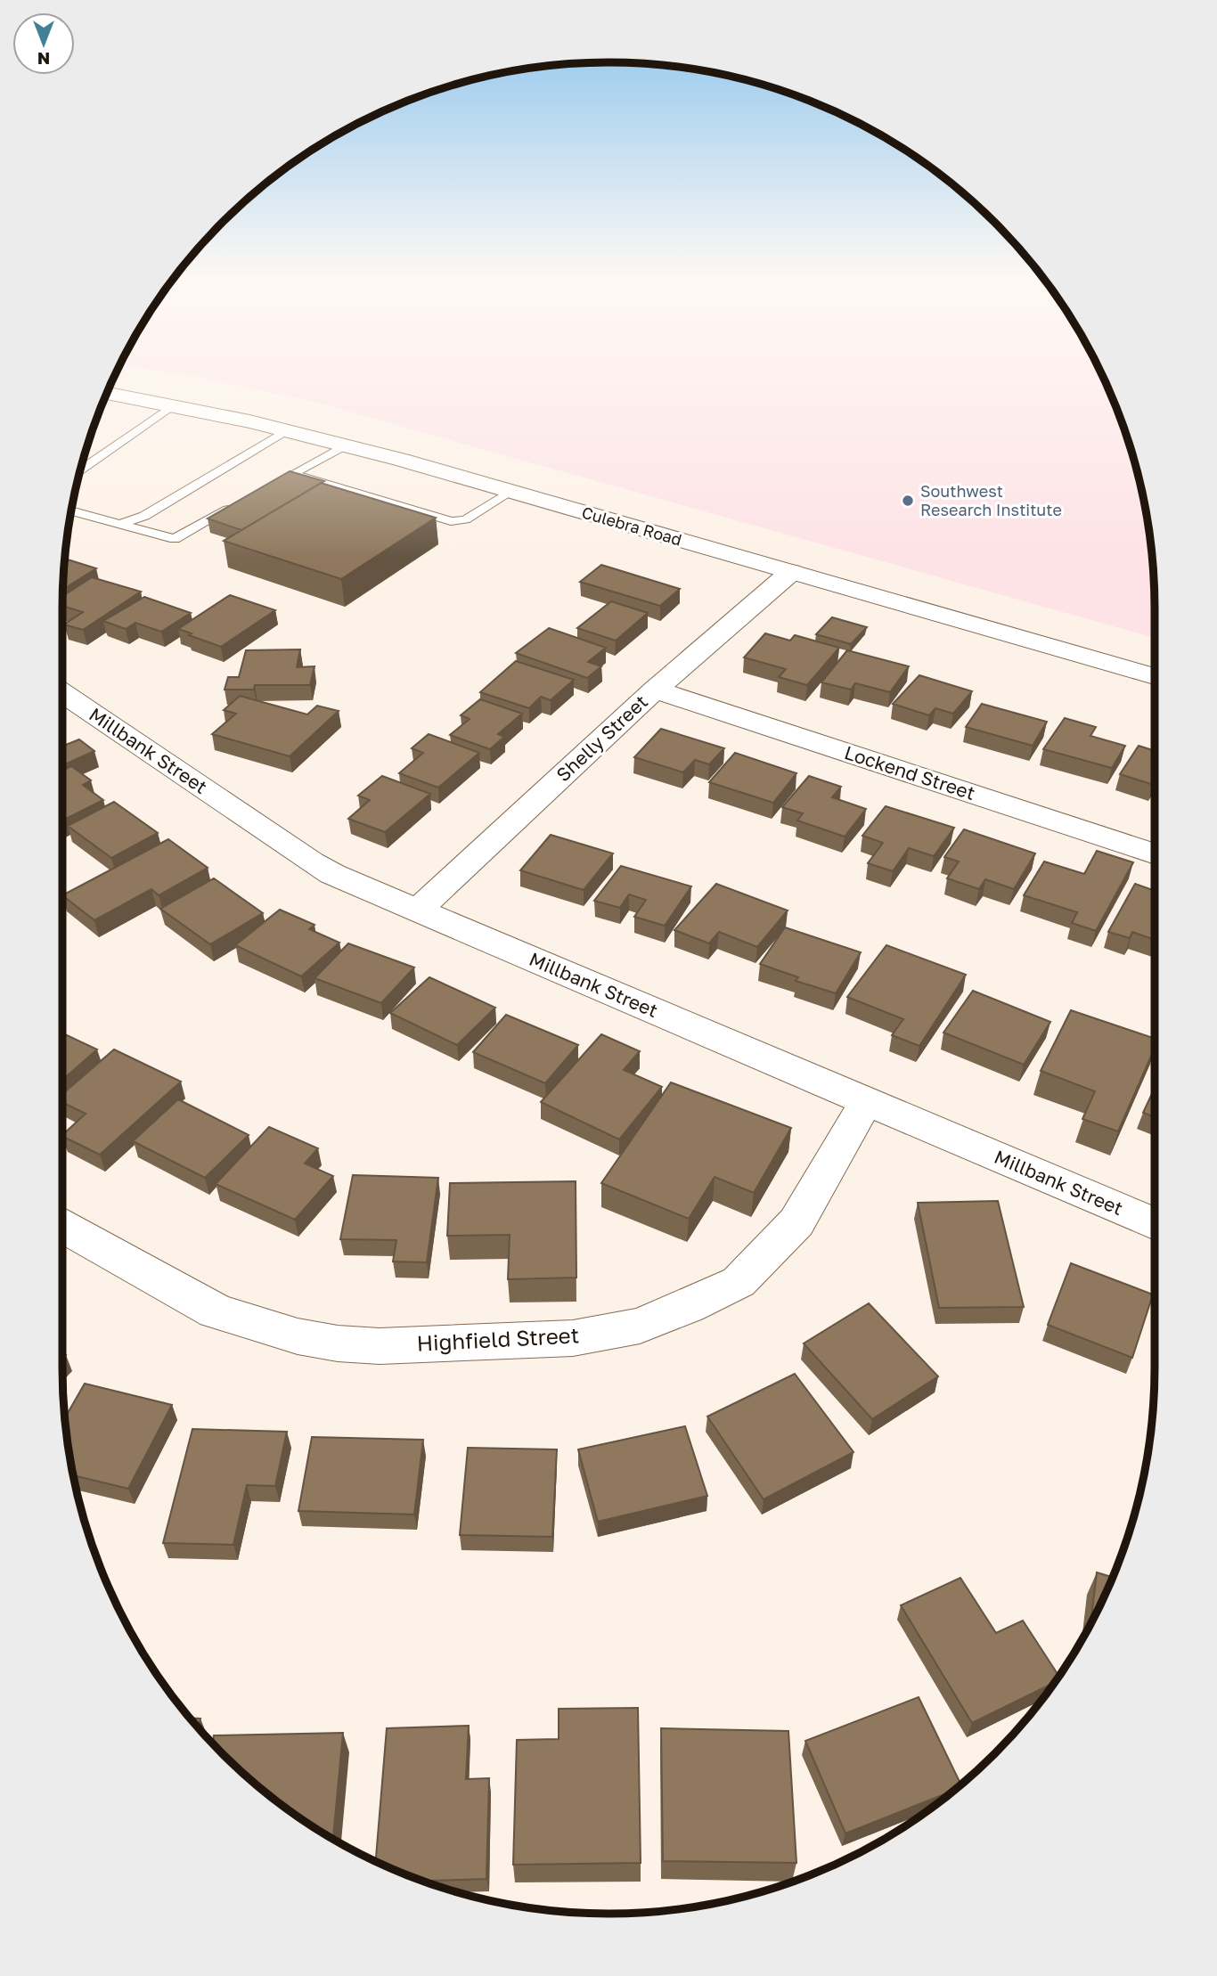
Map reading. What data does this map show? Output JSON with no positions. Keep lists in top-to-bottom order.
{
  "streets": {
    "street": [
      "Culebra Road",
      "Shelly Street",
      "Millbank Street",
      "Lockend Street",
      "Highfield Street"
    ]
  },
  "crossings": [
    ["Culebra Road", "Shelly Street"],
    ["Shelly Street", "Millbank Street"],
    ["Shelly Street", "Lockend Street"],
    ["Millbank Street", "Highfield Street"]
  ],
  "places": ["Southwest Research Institute"],
  "north": "bottom"
}
